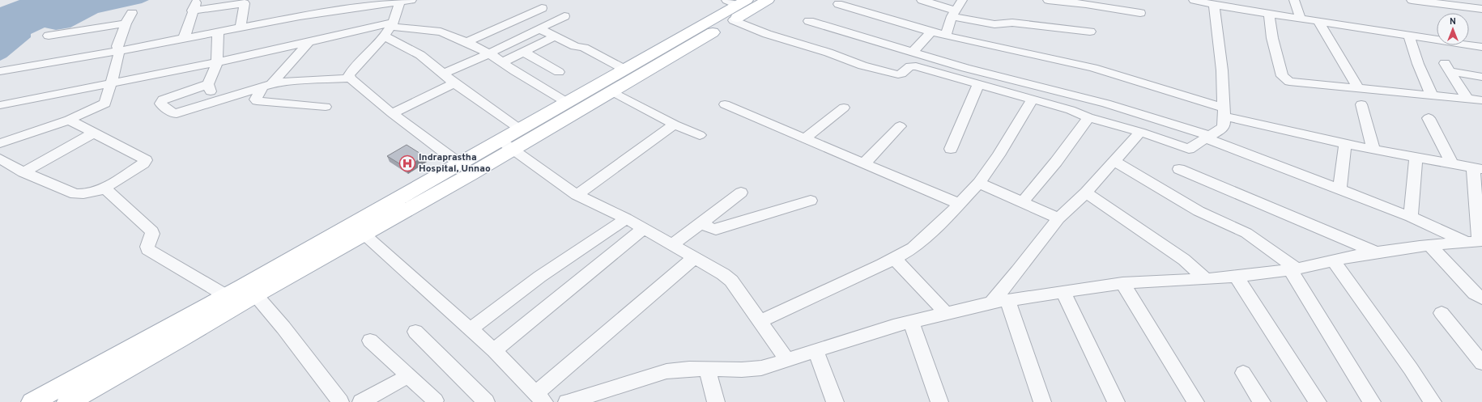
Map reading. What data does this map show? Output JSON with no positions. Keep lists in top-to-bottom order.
{
  "places": {
    "hospital": ["Indraprastha Hospital, Unnao"]
  },
  "north": "top"
}
